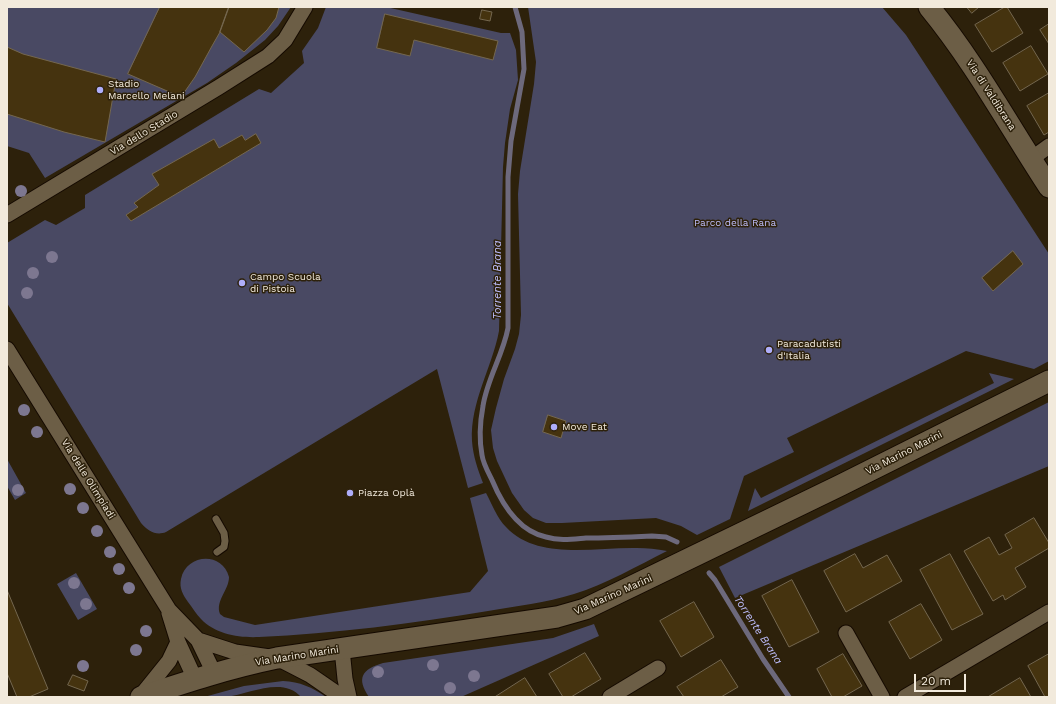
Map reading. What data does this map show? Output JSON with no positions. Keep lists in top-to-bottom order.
{
  "streets": {
    "main road": ["Via di Valdibrana", "Via Marino Marini"],
    "street": ["Via dello Stadio", "Via delle Olimpiadi"]
  },
  "water": ["Torrente Brana"],
  "parks": ["Parco della Rana"],
  "places": [
    "Stadio Marcello Melani",
    "Campo Scuola di Pistoia",
    "Paracadutisti d'Italia",
    "Move Eat",
    "Piazza Oplà"
  ],
  "scale_bar": "20 m"
}
